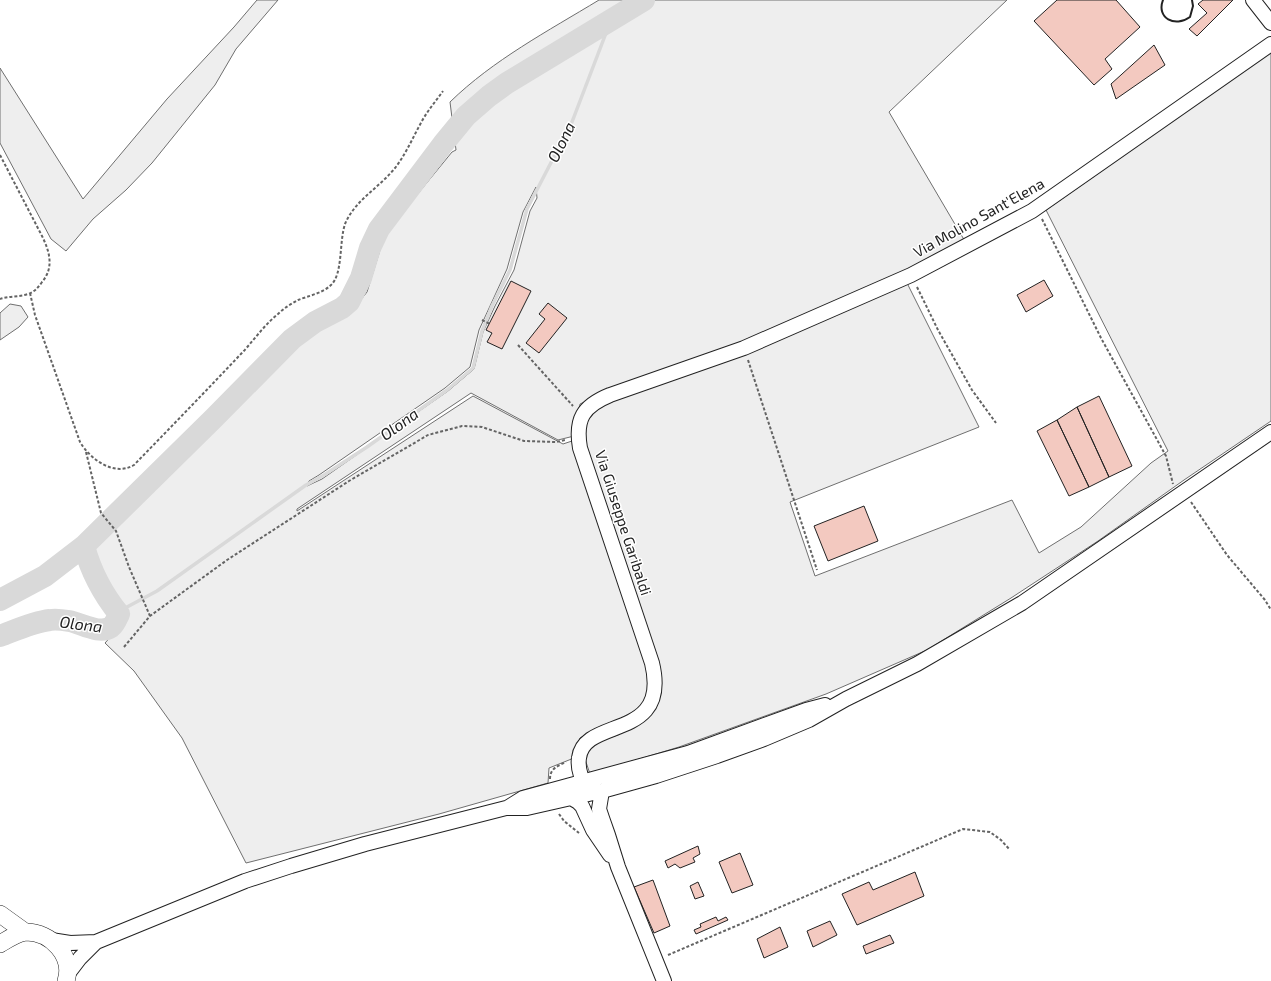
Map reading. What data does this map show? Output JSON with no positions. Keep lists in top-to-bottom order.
{
  "streets": {
    "street": ["Via Molino Sant'Elena", "Via Giuseppe Garibaldi"]
  },
  "water": ["Olona"]
}
